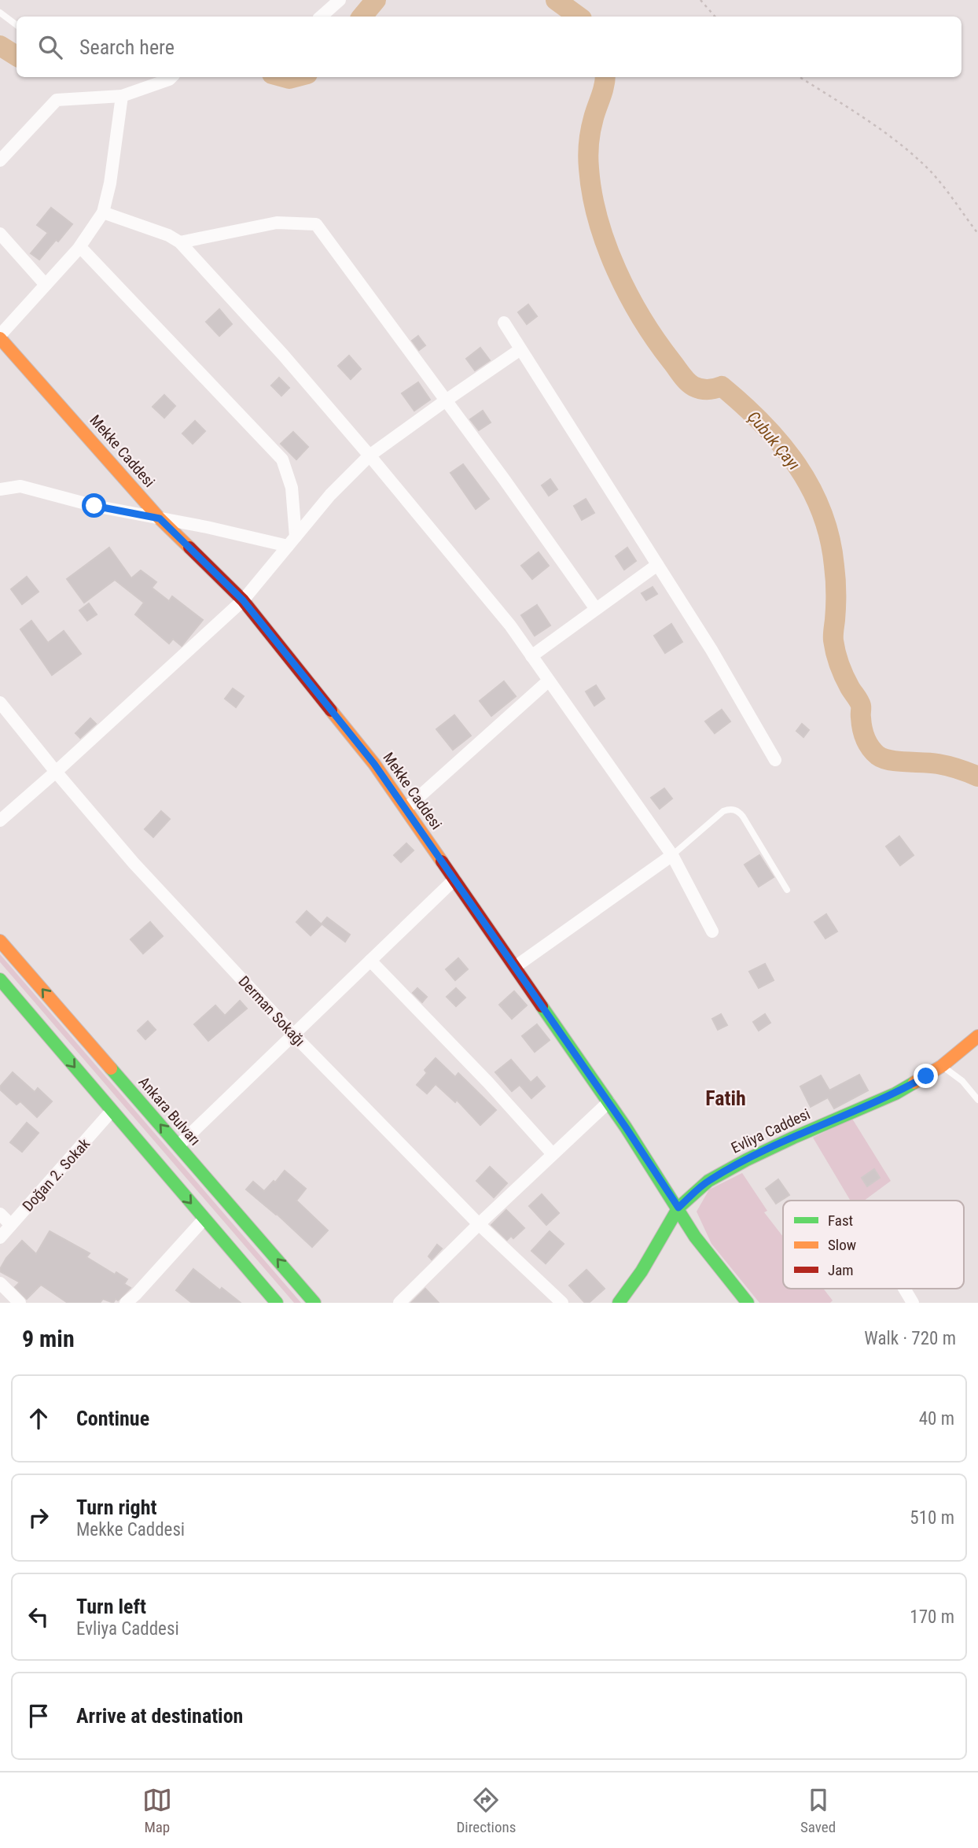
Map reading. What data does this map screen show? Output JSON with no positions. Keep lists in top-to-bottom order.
{
  "streets": {
    "street": [
      "Mekke Caddesi",
      "Derman Sokağı",
      "Ankara Bulvarı",
      "Evliya Caddesi",
      "Doğan 2. Sokak"
    ]
  },
  "crossings": [
    ["Mekke Caddesi", "Evliya Caddesi"]
  ],
  "districts": ["Fatih"],
  "water": ["Çubuk Çayı"],
  "legend": ["Fast", "Slow", "Jam"],
  "page": {
    "search": "Search here",
    "heading": ["9 min", "Walk · 720 m"],
    "list": [
      ["Continue", "40 m"],
      ["Turn right", "Mekke Caddesi", "510 m"],
      ["Turn left", "Evliya Caddesi", "170 m"],
      "Arrive at destination"
    ],
    "nav": ["Map", "Directions", "Saved"]
  }
}
